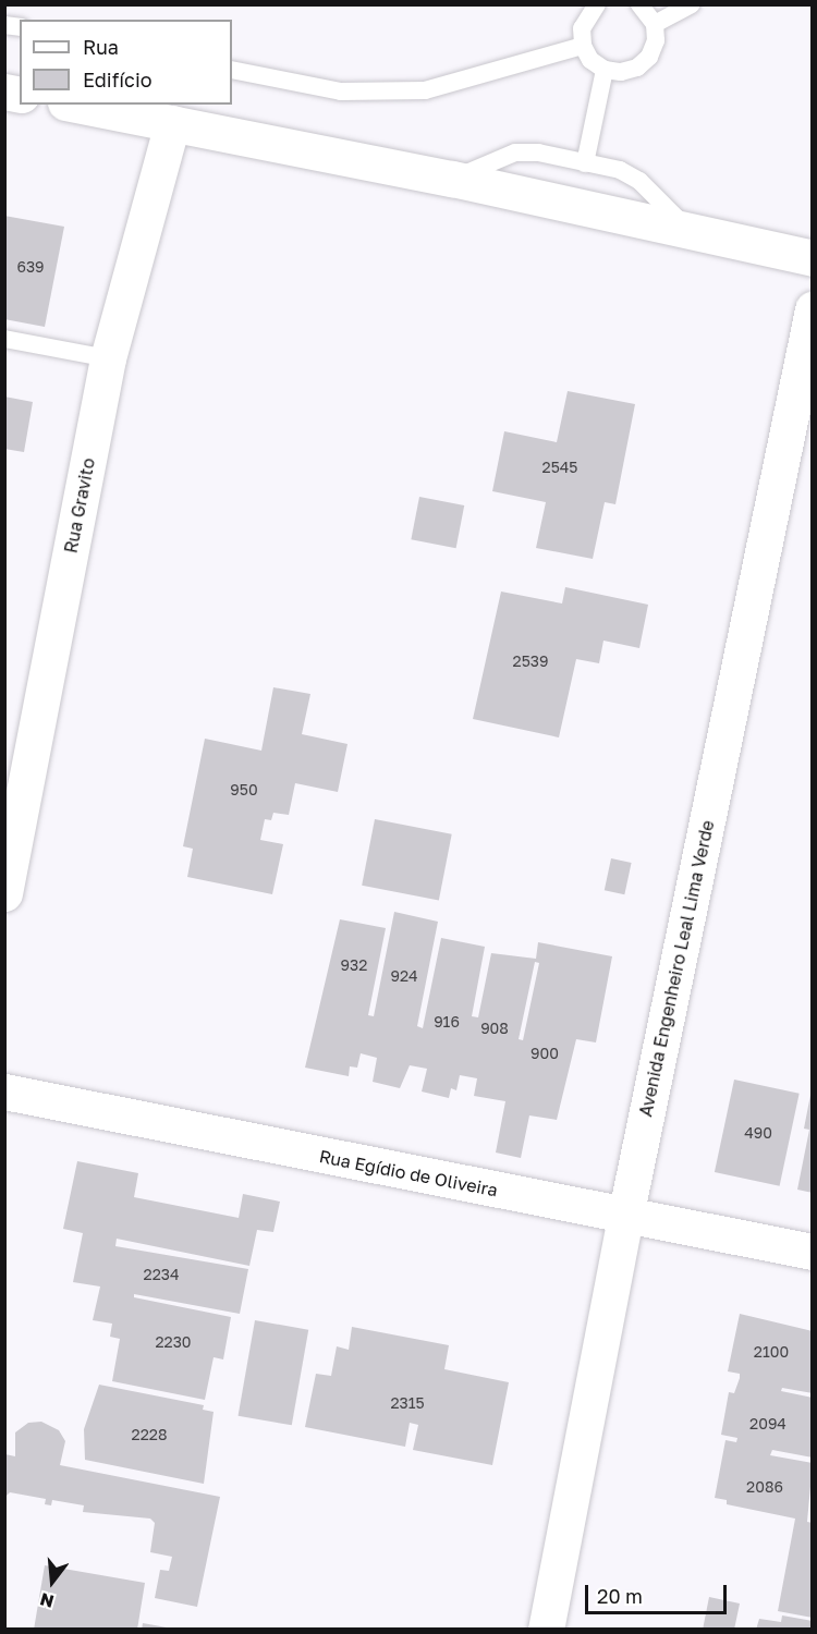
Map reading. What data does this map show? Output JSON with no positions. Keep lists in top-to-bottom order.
{
  "streets": {
    "street": ["Rua Gravito", "Avenida Engenheiro Leal Lima Verde", "Rua Egídio de Oliveira"]
  },
  "crossings": [
    ["Avenida Engenheiro Leal Lima Verde", "Rua Egídio de Oliveira"]
  ],
  "house_numbers": [
    "639",
    "2545",
    "2539",
    "950",
    "932",
    "924",
    "916",
    "908",
    "900",
    "490",
    "2234",
    "2230",
    "2100",
    "2315",
    "2094",
    "2228",
    "2086"
  ],
  "legend": ["Rua", "Edifício"],
  "scale_bar": "20 m",
  "north": "bottom"
}
